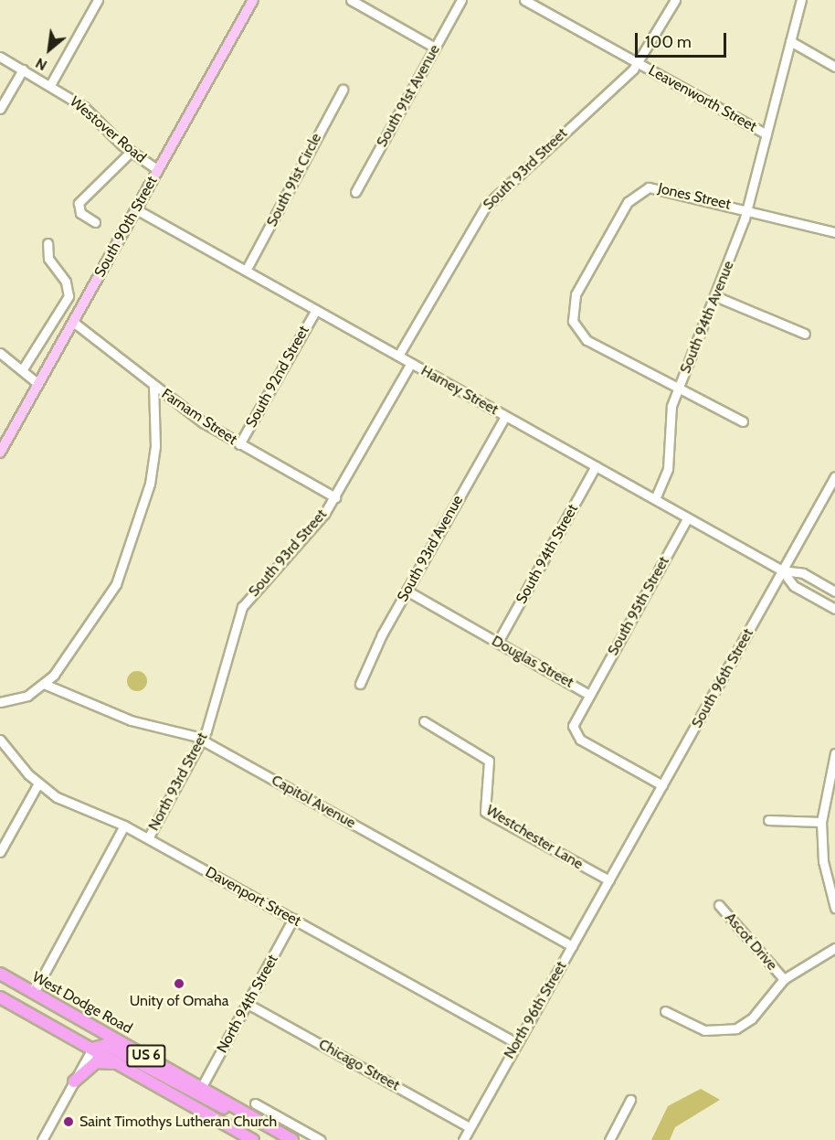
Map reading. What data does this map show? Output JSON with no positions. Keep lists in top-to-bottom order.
{
  "streets": {
    "highway": ["West Dodge Road", "US 6"],
    "main road": ["South 90th Street"],
    "street": [
      "South 91st Avenue",
      "Leavenworth Street",
      "Westover Road",
      "South 93rd Street",
      "South 91st Circle",
      "Jones Street",
      "South 94th Avenue",
      "South 92nd Street",
      "Harney Street",
      "Farnam Street",
      "South 93rd Avenue",
      "South 94th Street",
      "South 95th Street",
      "Douglas Street",
      "South 96th Street",
      "North 93rd Street",
      "Capitol Avenue",
      "Westchester Lane",
      "Davenport Street",
      "Ascot Drive",
      "North 94th Street",
      "North 96th Street",
      "Chicago Street"
    ]
  },
  "crossings": [
    ["Leavenworth Street", "South 93rd Street"],
    ["Leavenworth Street", "South 94th Avenue"],
    ["Westover Road", "South 90th Street"],
    ["South 93rd Street", "Harney Street"],
    ["South 93rd Street", "Farnam Street"],
    ["South 93rd Street", "North 93rd Street"],
    ["South 91st Circle", "Harney Street"],
    ["Jones Street", "South 94th Avenue"],
    ["South 90th Street", "Harney Street"],
    ["South 90th Street", "Farnam Street"],
    ["South 94th Avenue", "Harney Street"],
    ["South 92nd Street", "Harney Street"],
    ["South 92nd Street", "Farnam Street"],
    ["Harney Street", "South 93rd Avenue"],
    ["Harney Street", "South 94th Street"],
    ["Harney Street", "South 95th Street"],
    ["Harney Street", "South 96th Street"],
    ["South 93rd Avenue", "Douglas Street"],
    ["South 94th Street", "Douglas Street"],
    ["South 95th Street", "Douglas Street"],
    ["Douglas Street", "South 96th Street"],
    ["South 96th Street", "Westchester Lane"],
    ["South 96th Street", "North 96th Street"],
    ["North 93rd Street", "Capitol Avenue"],
    ["North 93rd Street", "Davenport Street"],
    ["North 93rd Street", "West Dodge Road"],
    ["Capitol Avenue", "North 96th Street"],
    ["Westchester Lane", "North 96th Street"],
    ["Davenport Street", "North 94th Street"],
    ["Davenport Street", "North 96th Street"],
    ["West Dodge Road", "North 94th Street"],
    ["North 94th Street", "Chicago Street"],
    ["North 96th Street", "Chicago Street"]
  ],
  "places": ["Unity of Omaha", "Saint Timothys Lutheran Church"],
  "scale_bar": "100 m",
  "north": "bottom left"
}
